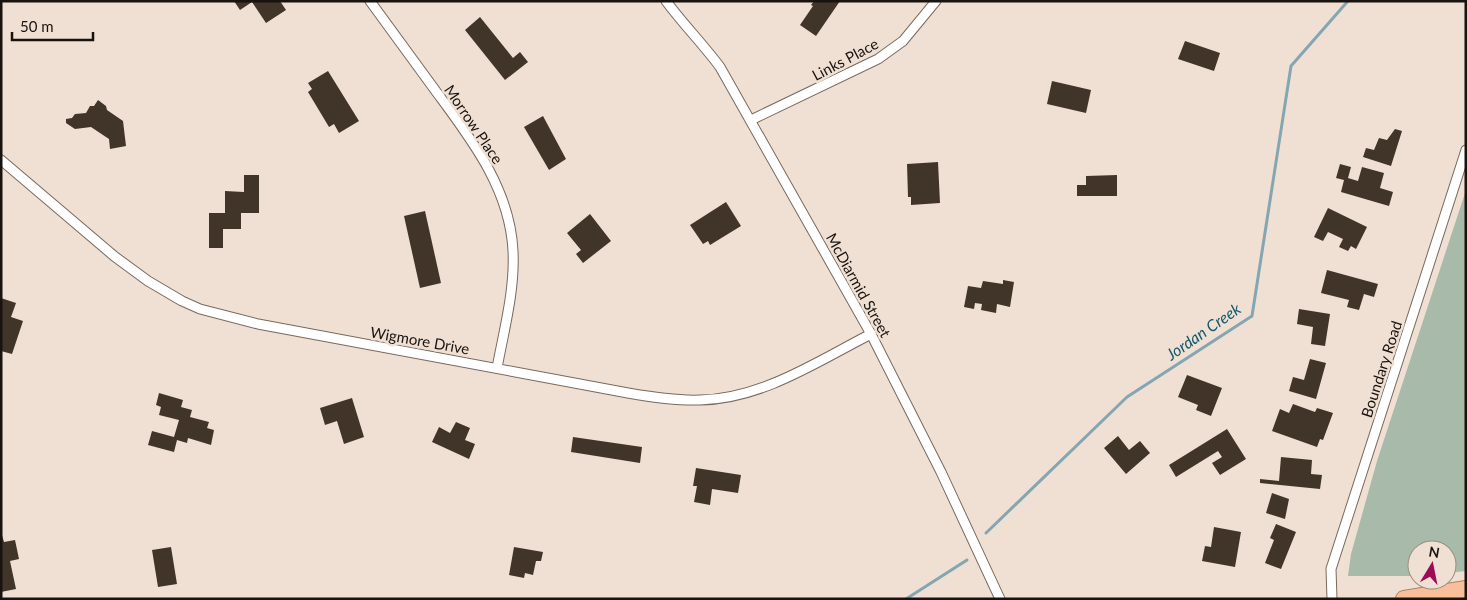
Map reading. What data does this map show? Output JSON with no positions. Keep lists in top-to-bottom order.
{
  "streets": {
    "street": [
      "Links Place",
      "Morrow Place",
      "McDiarmid Street",
      "Wigmore Drive",
      "Boundary Road"
    ]
  },
  "crossings": [
    ["Links Place", "McDiarmid Street"],
    ["Morrow Place", "Wigmore Drive"],
    ["McDiarmid Street", "Wigmore Drive"]
  ],
  "water": ["Jordan Creek"],
  "scale_bar": "50 m",
  "north": "top"
}
